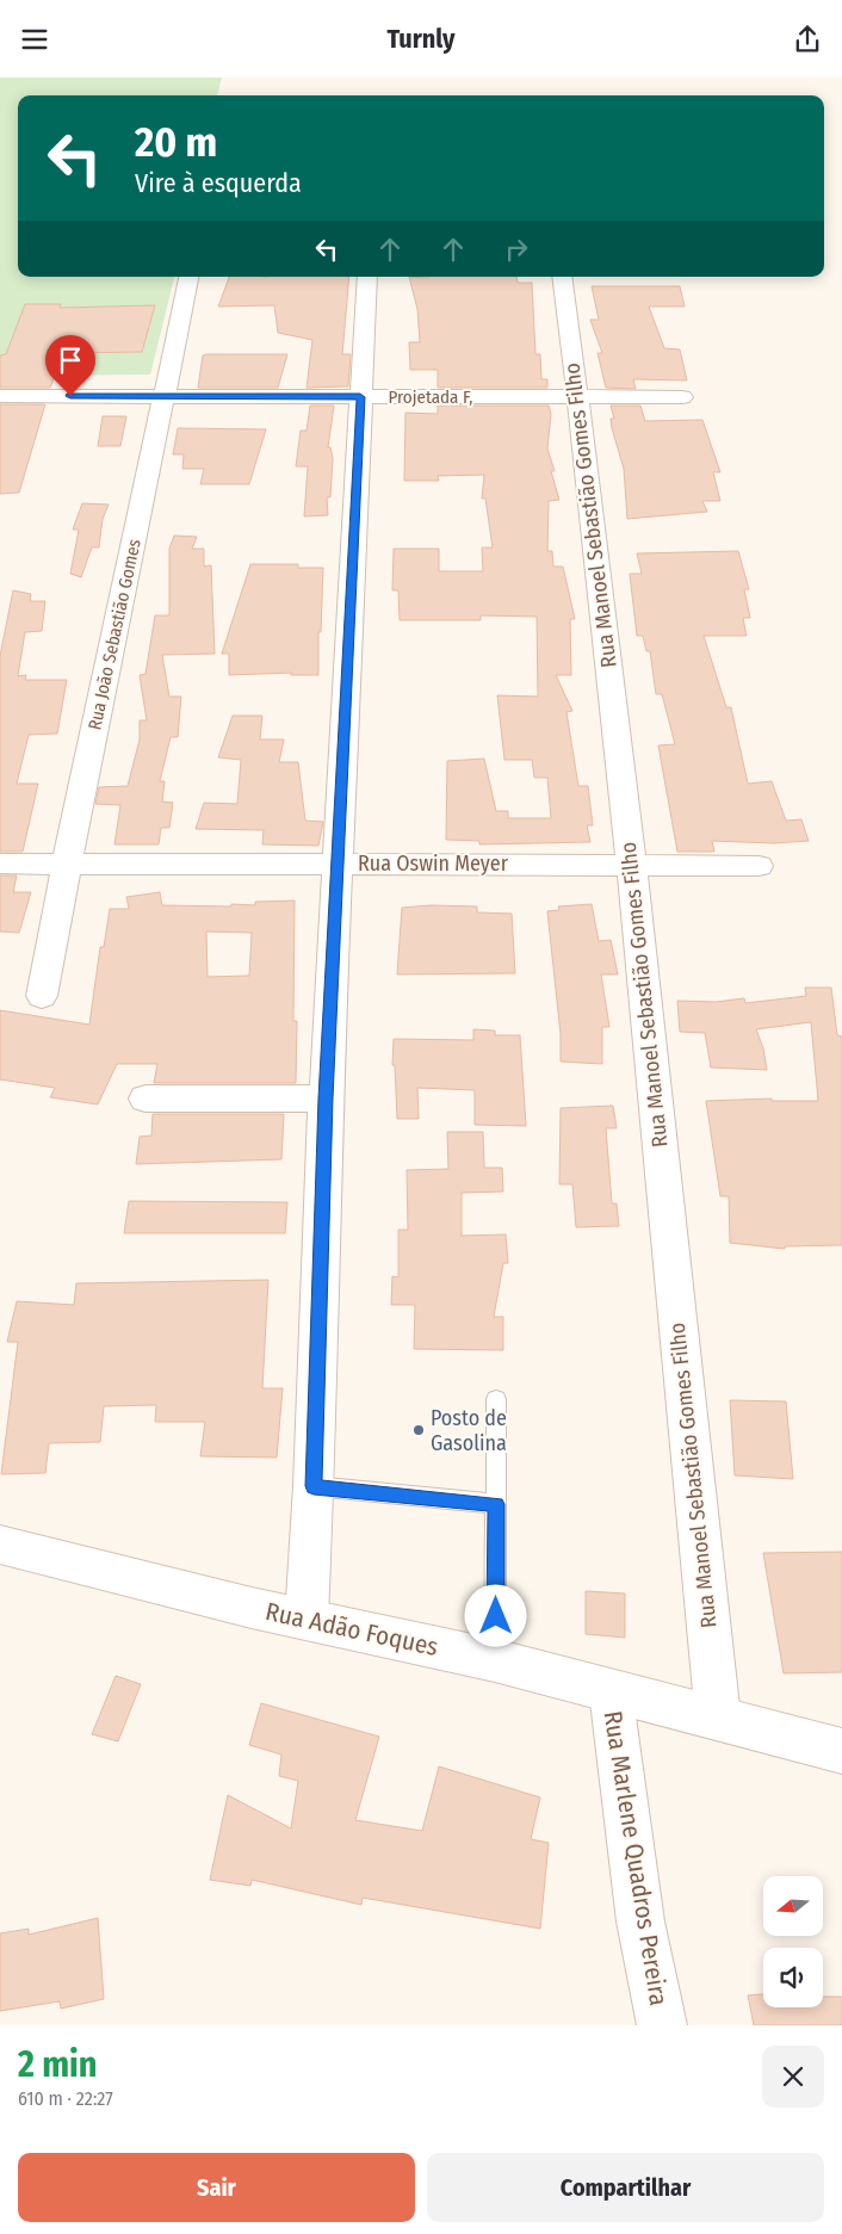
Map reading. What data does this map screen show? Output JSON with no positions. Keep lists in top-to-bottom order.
{
  "streets": {
    "street": [
      "Projetada F,",
      "Rua Manoel Sebastião Gomes Filho",
      "Rua João Sebastião Gomes",
      "Rua Oswin Meyer",
      "Rua Adão Foques",
      "Rua Marlene Quadros Pereira"
    ]
  },
  "crossings": [
    ["Projetada F,", "Rua Manoel Sebastião Gomes Filho"],
    ["Projetada F,", "Rua João Sebastião Gomes"],
    ["Rua Manoel Sebastião Gomes Filho", "Rua Oswin Meyer"],
    ["Rua Manoel Sebastião Gomes Filho", "Rua Adão Foques"],
    ["Rua João Sebastião Gomes", "Rua Oswin Meyer"],
    ["Rua Adão Foques", "Rua Marlene Quadros Pereira"]
  ],
  "places": ["Posto de Gasolina"],
  "north": "left",
  "page": {
    "header": "Turnly",
    "turn": ["20 m", "Vire à esquerda"],
    "heading": ["2 min", "610 m · 22:27"],
    "buttons": ["Sair", "Compartilhar"]
  }
}
